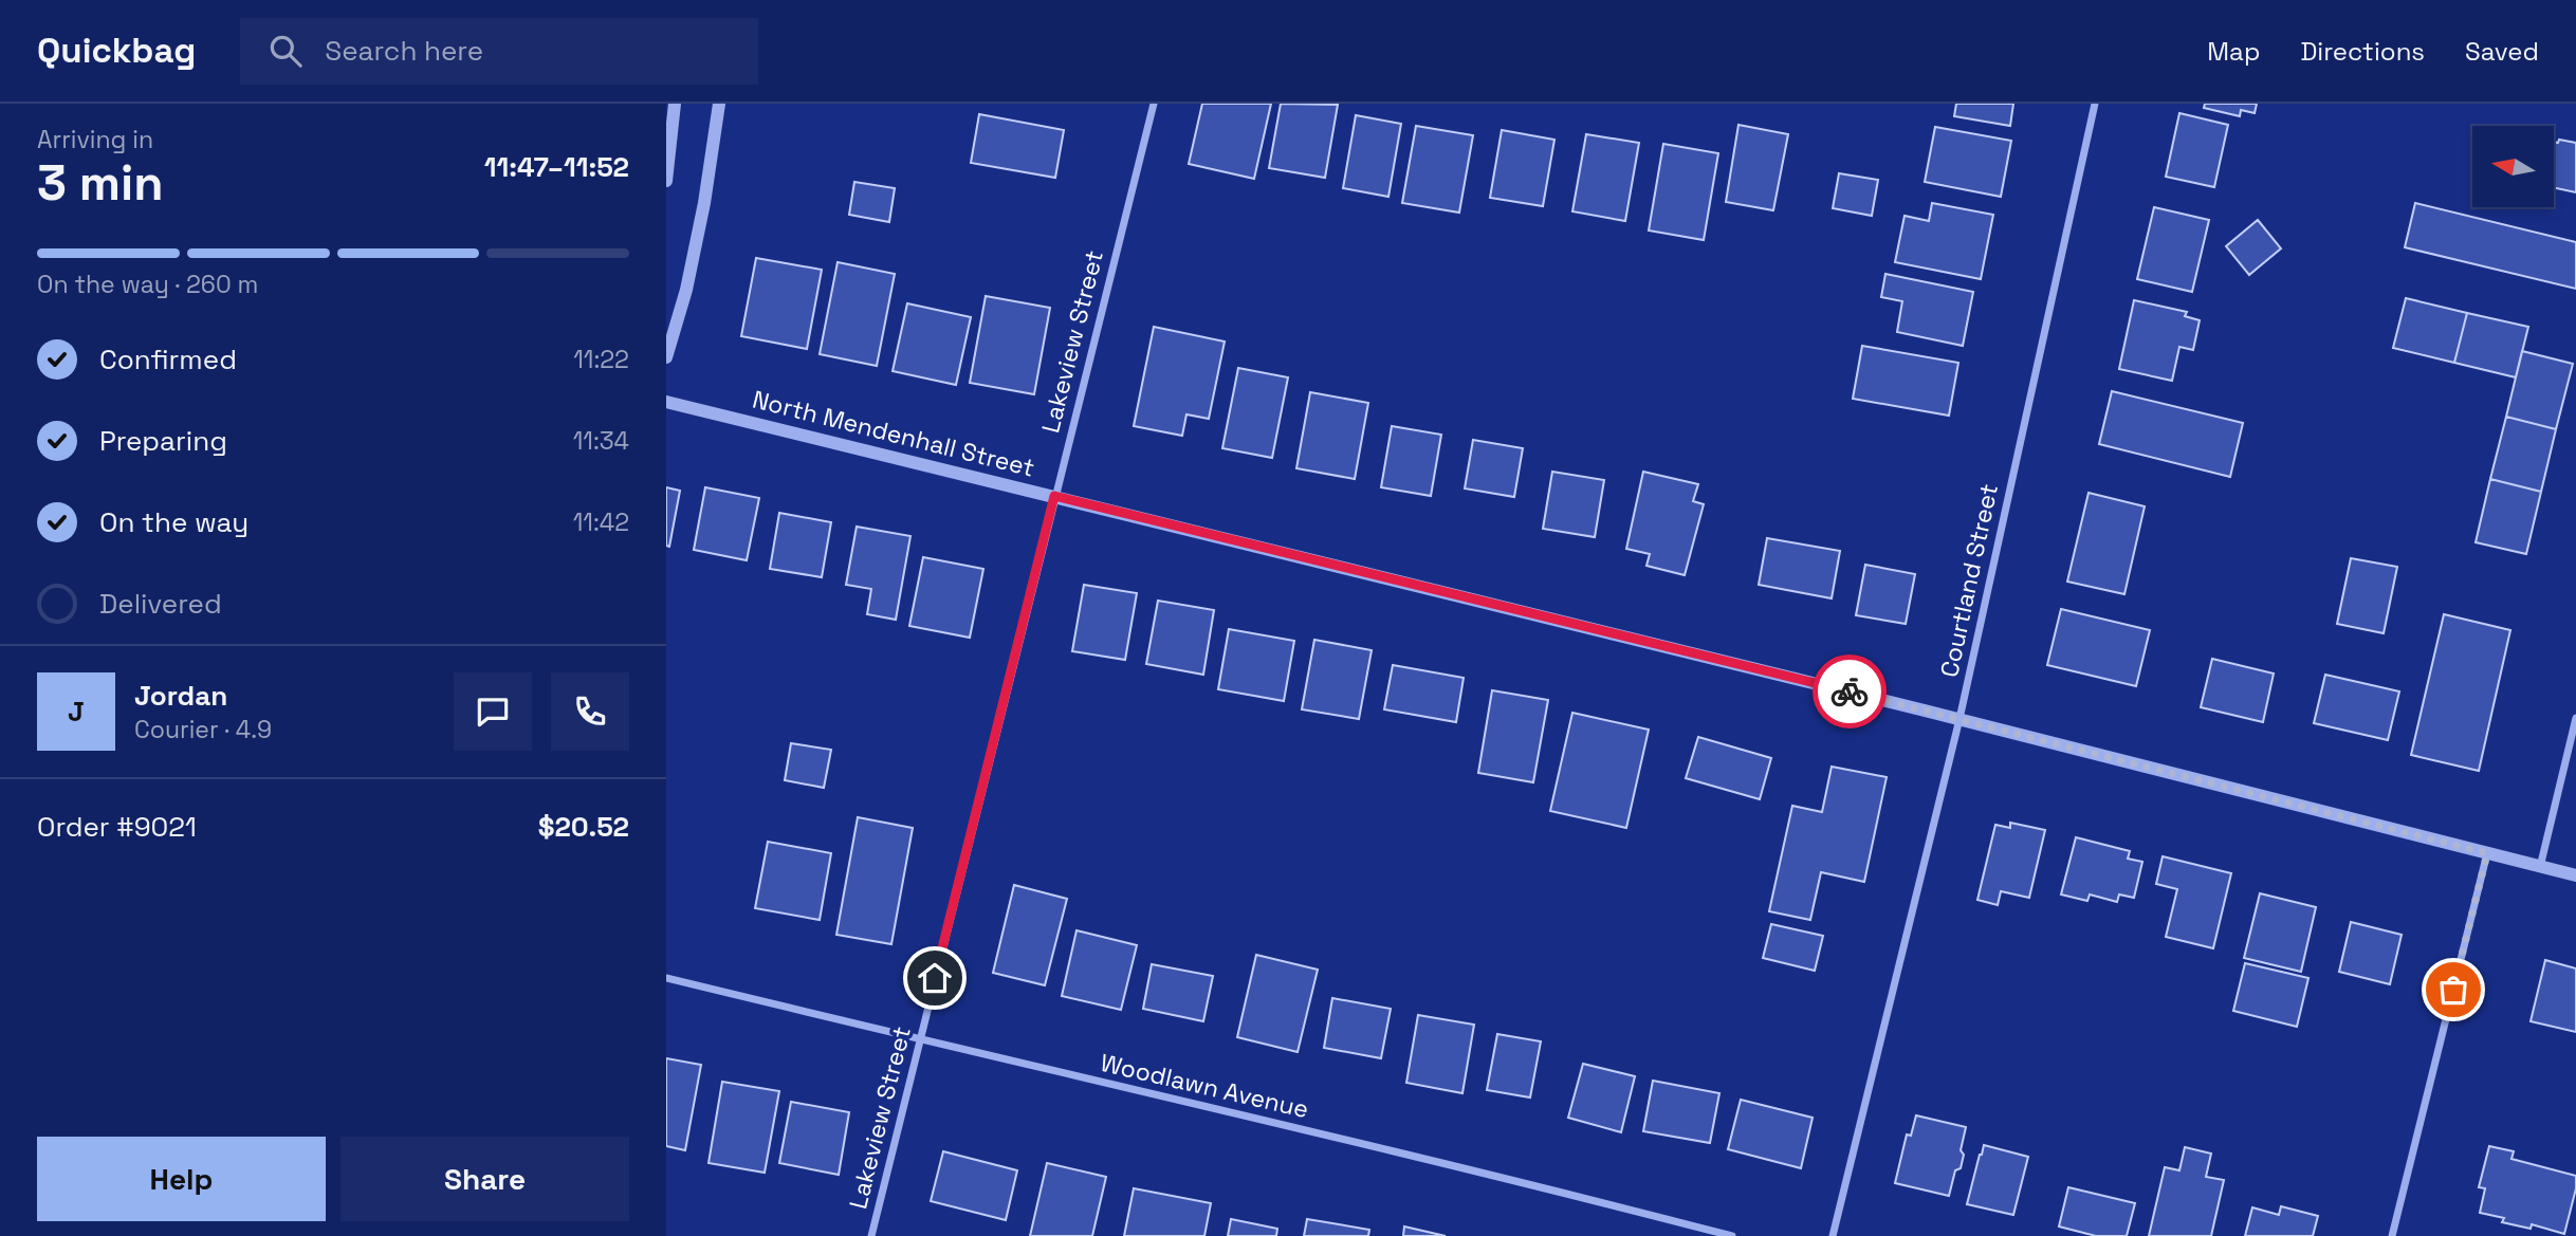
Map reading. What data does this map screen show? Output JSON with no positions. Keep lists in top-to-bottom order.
{
  "streets": {
    "street": [
      "Lakeview Street",
      "North Mendenhall Street",
      "Courtland Street",
      "Woodlawn Avenue"
    ]
  },
  "crossings": [
    ["Lakeview Street", "North Mendenhall Street"],
    ["Lakeview Street", "Woodlawn Avenue"],
    ["North Mendenhall Street", "Courtland Street"]
  ],
  "north": "left",
  "page": {
    "header": "Quickbag",
    "search": "Search here",
    "nav": ["Map", "Directions", "Saved"],
    "heading": ["3 min", "Arriving in", "11:47–11:52"],
    "panel": [
      "Jordan",
      "Courier · 4.9",
      "Order #9021",
      "$20.52"
    ],
    "bar": "On the way · 260 m",
    "list": [
      ["Confirmed", "11:22"],
      ["Preparing", "11:34"],
      ["On the way", "11:42"],
      "Delivered"
    ],
    "round": "J",
    "buttons": ["Help", "Share"]
  }
}
